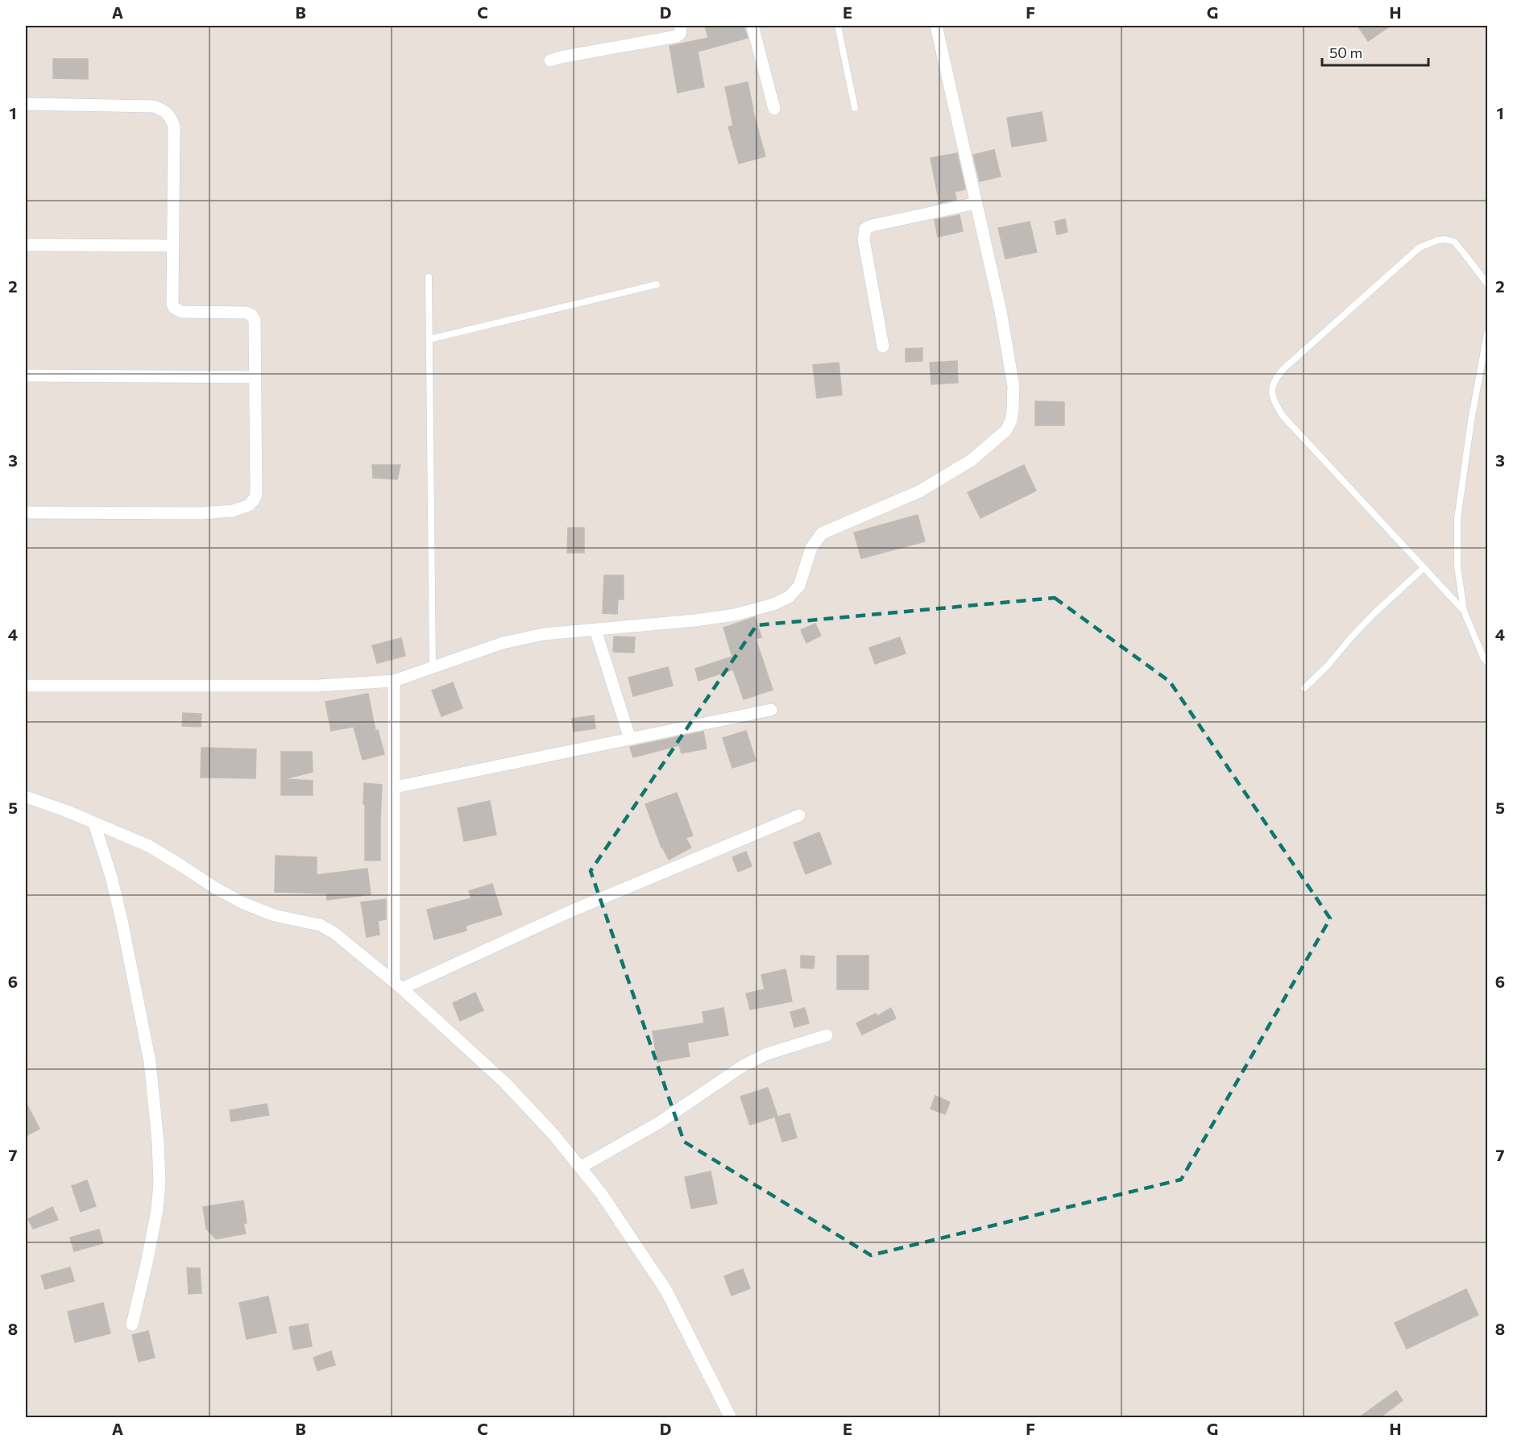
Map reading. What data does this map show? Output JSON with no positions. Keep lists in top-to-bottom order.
{
  "scale_bar": "50 m",
  "grid": {
    "columns": [
      "A",
      "B",
      "C",
      "D",
      "E",
      "F",
      "G",
      "H"
    ],
    "rows": [
      "1",
      "2",
      "3",
      "4",
      "5",
      "6",
      "7",
      "8"
    ]
  }
}
